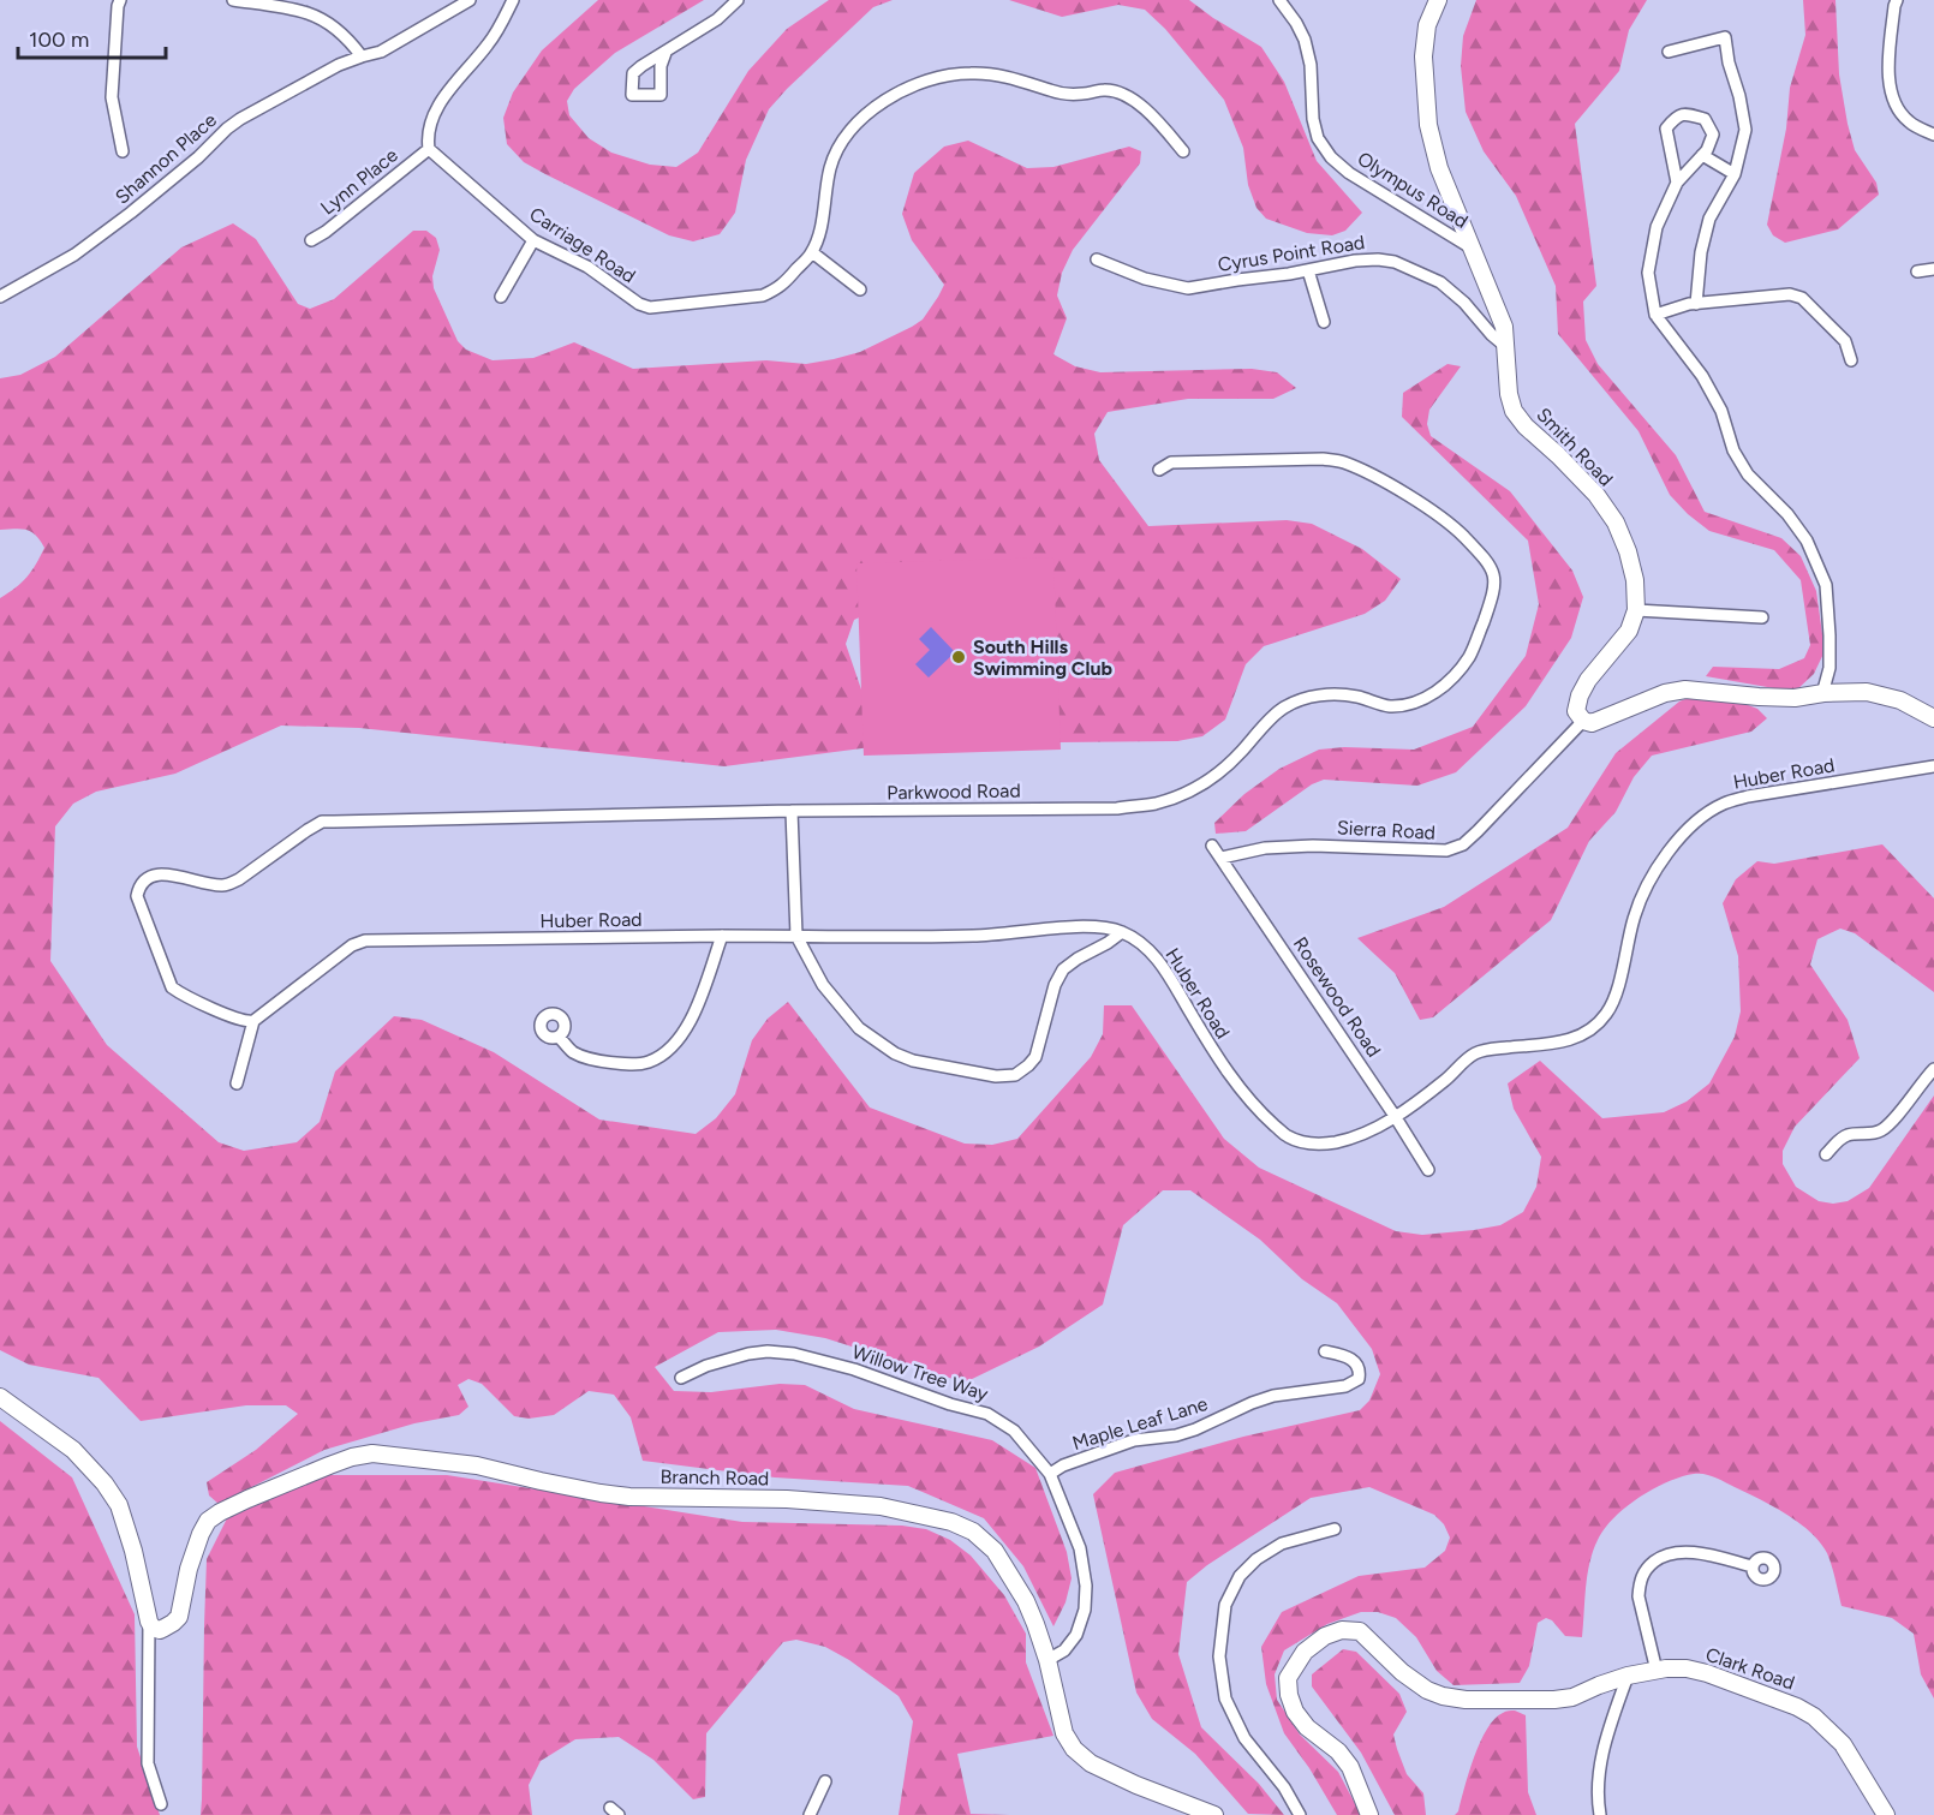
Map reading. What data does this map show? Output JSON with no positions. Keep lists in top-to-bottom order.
{
  "streets": {
    "street": [
      "Shannon Place",
      "Lynn Place",
      "Olympus Road",
      "Carriage Road",
      "Cyrus Point Road",
      "Smith Road",
      "Huber Road",
      "Parkwood Road",
      "Sierra Road",
      "Rosewood Road",
      "Willow Tree Way",
      "Maple Leaf Lane",
      "Branch Road",
      "Clark Road"
    ]
  },
  "crossings": [
    ["Lynn Place", "Carriage Road"],
    ["Olympus Road", "Smith Road"],
    ["Cyrus Point Road", "Smith Road"],
    ["Huber Road", "Parkwood Road"],
    ["Huber Road", "Rosewood Road"],
    ["Sierra Road", "Rosewood Road"],
    ["Willow Tree Way", "Maple Leaf Lane"],
    ["Willow Tree Way", "Branch Road"]
  ],
  "places": ["South Hills Swimming Club"],
  "scale_bar": "100 m"
}
